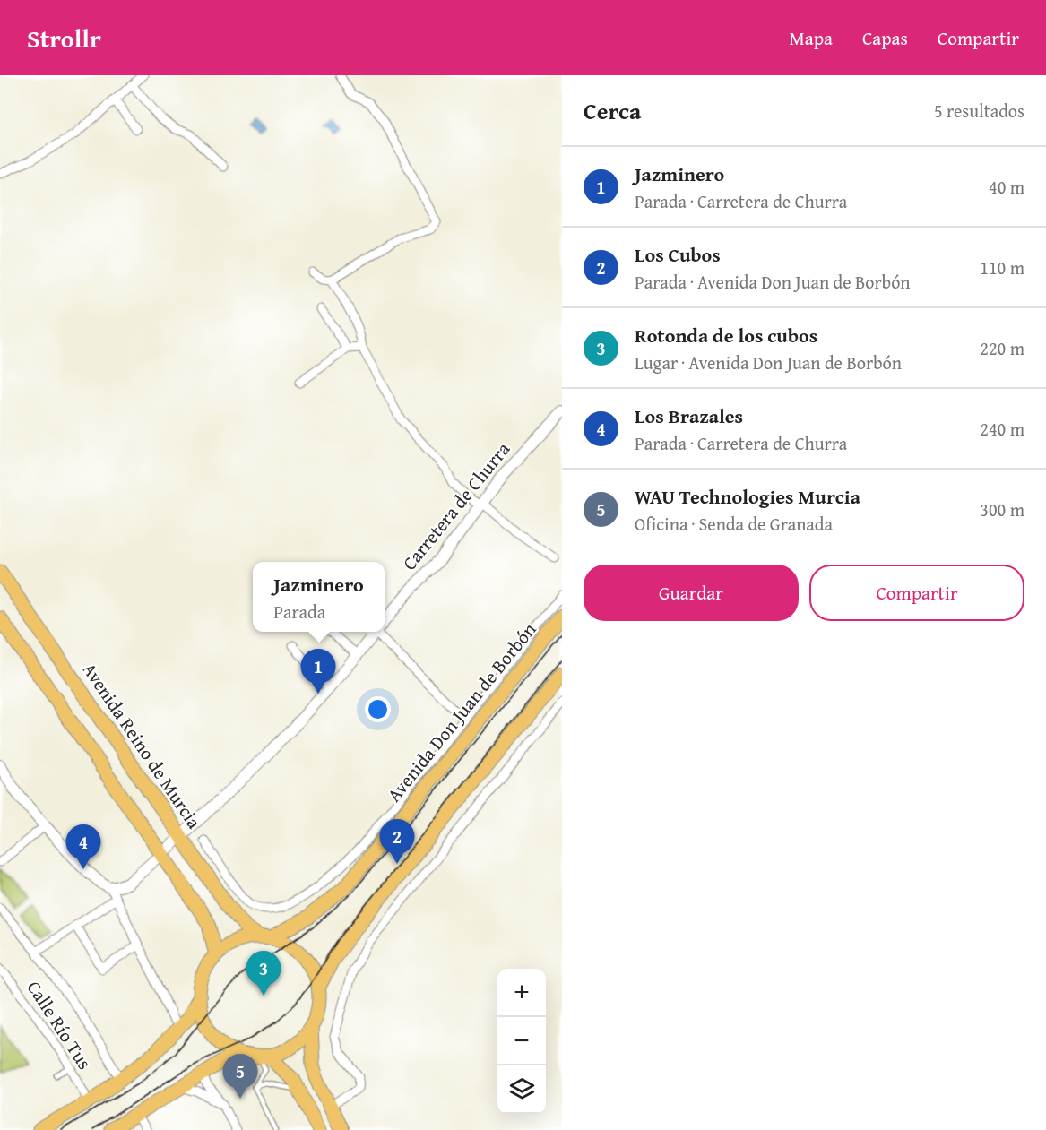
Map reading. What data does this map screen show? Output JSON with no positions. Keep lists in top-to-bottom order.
{
  "streets": {
    "main road": ["Avenida Don Juan de Borbón", "Avenida Reino de Murcia"],
    "street": ["Carretera de Churra", "Calle Río Tus"]
  },
  "crossings": [
    ["Carretera de Churra", "Avenida Reino de Murcia"],
    ["Avenida Don Juan de Borbón", "Avenida Reino de Murcia"]
  ],
  "page": {
    "header": "Strollr",
    "nav": ["Mapa", "Capas", "Compartir"],
    "heading": ["Cerca", "5 resultados"],
    "list": [
      {
        "mark": "1",
        "name": "Jazminero",
        "note": "Parada · Carretera de Churra",
        "value": "40 m"
      },
      {
        "mark": "2",
        "name": "Los Cubos",
        "note": "Parada · Avenida Don Juan de Borbón",
        "value": "110 m"
      },
      {
        "mark": "3",
        "name": "Rotonda de los cubos",
        "note": "Lugar · Avenida Don Juan de Borbón",
        "value": "220 m"
      },
      {
        "mark": "4",
        "name": "Los Brazales",
        "note": "Parada · Carretera de Churra",
        "value": "240 m"
      },
      {
        "mark": "5",
        "name": "WAU Technologies Murcia",
        "note": "Oficina · Senda de Granada",
        "value": "300 m"
      }
    ],
    "buttons": ["Guardar", "Compartir"],
    "popup": ["Jazminero", "Parada"],
    "pins": [
      "1",
      "2",
      "4",
      "3",
      "5"
    ],
    "map_buttons": ["+", "−"]
  }
}
